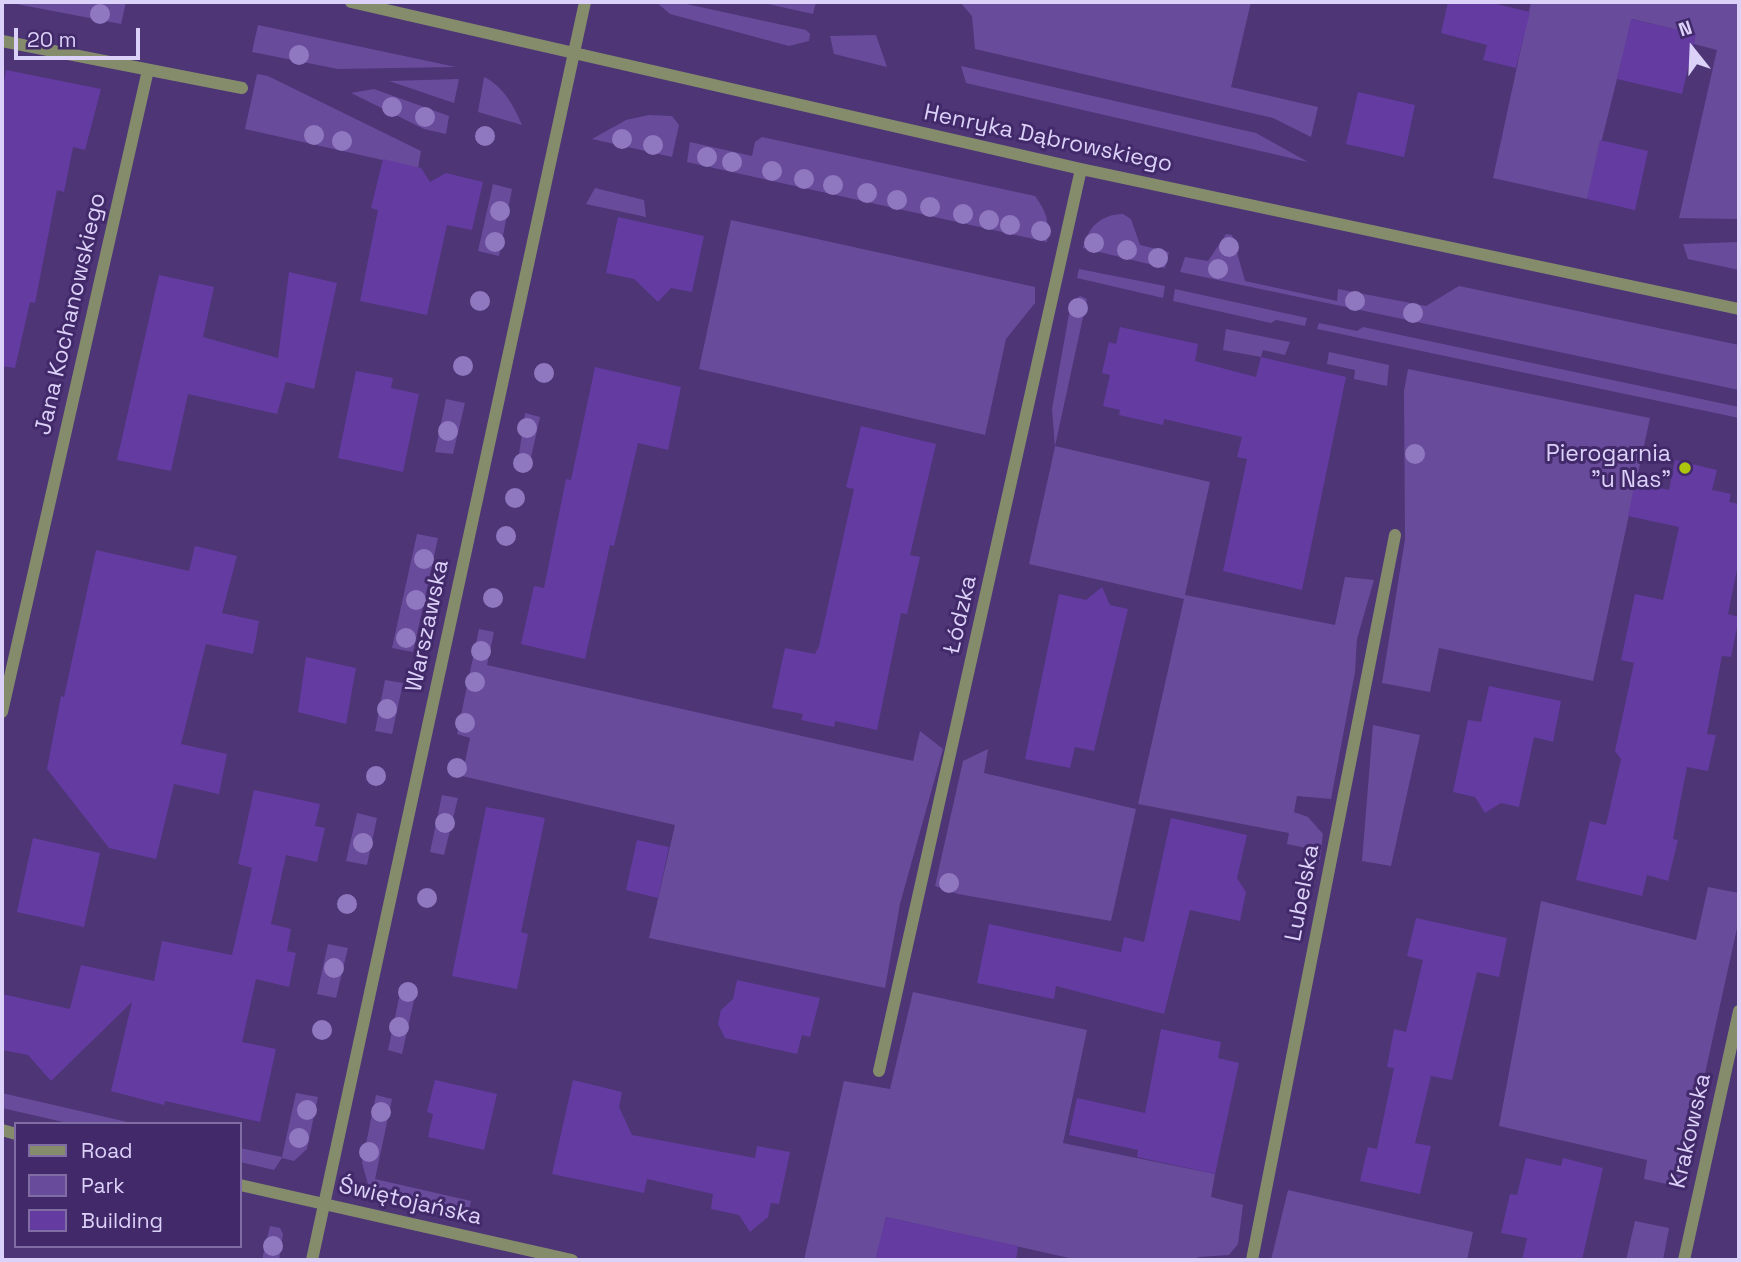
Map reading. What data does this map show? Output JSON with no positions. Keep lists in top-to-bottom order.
{
  "streets": {
    "street": [
      "Henryka Dąbrowskiego",
      "Jana Kochanowskiego",
      "Łódzka",
      "Warszawska",
      "Lubelska",
      "Krakowska",
      "Świętojańska"
    ]
  },
  "crossings": [
    ["Henryka Dąbrowskiego", "Łódzka"],
    ["Henryka Dąbrowskiego", "Warszawska"],
    ["Warszawska", "Świętojańska"]
  ],
  "places": ["Pierogarnia \"u Nas\""],
  "legend": ["Road", "Park", "Building"],
  "scale_bar": "20 m",
  "north": "top"
}
